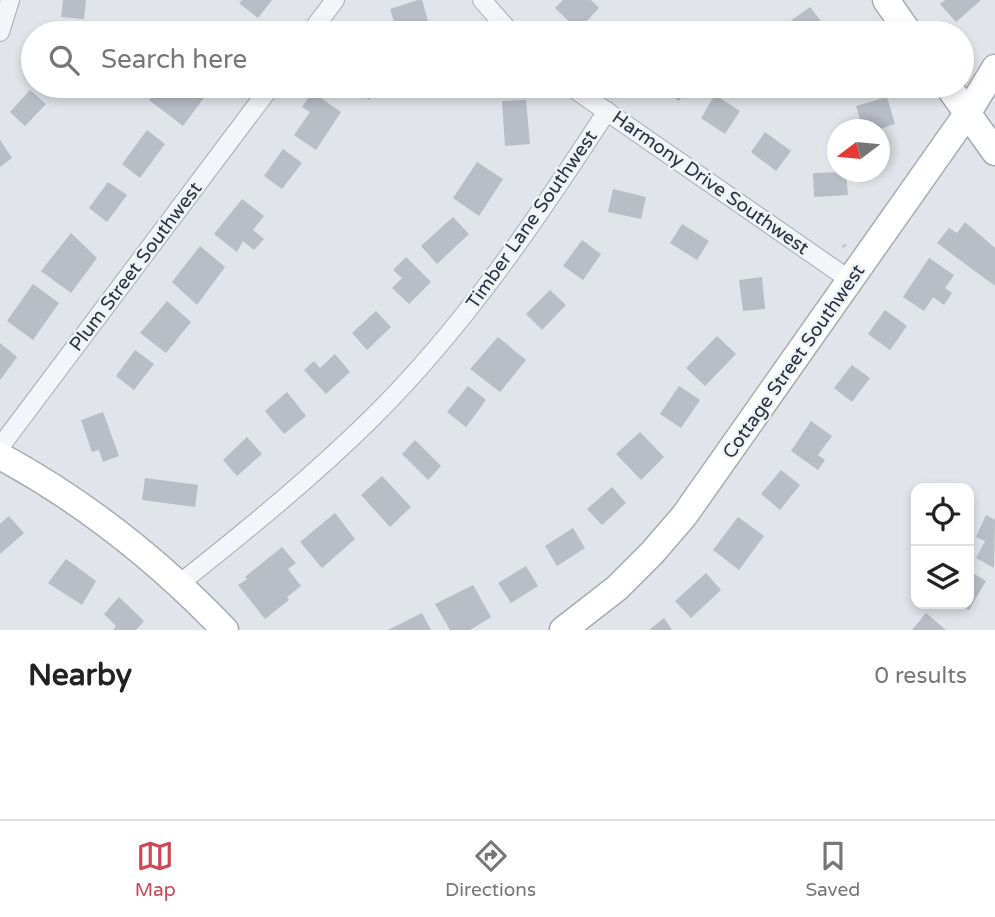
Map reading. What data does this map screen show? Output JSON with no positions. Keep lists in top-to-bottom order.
{
  "streets": {
    "street": [
      "Harmony Drive Southwest",
      "Timber Lane Southwest",
      "Plum Street Southwest",
      "Cottage Street Southwest"
    ]
  },
  "crossings": [
    ["Harmony Drive Southwest", "Timber Lane Southwest"],
    ["Harmony Drive Southwest", "Cottage Street Southwest"]
  ],
  "north": "left",
  "page": {
    "search": "Search here",
    "heading": ["Nearby", "0 results"],
    "nav": ["Map", "Directions", "Saved"]
  }
}
